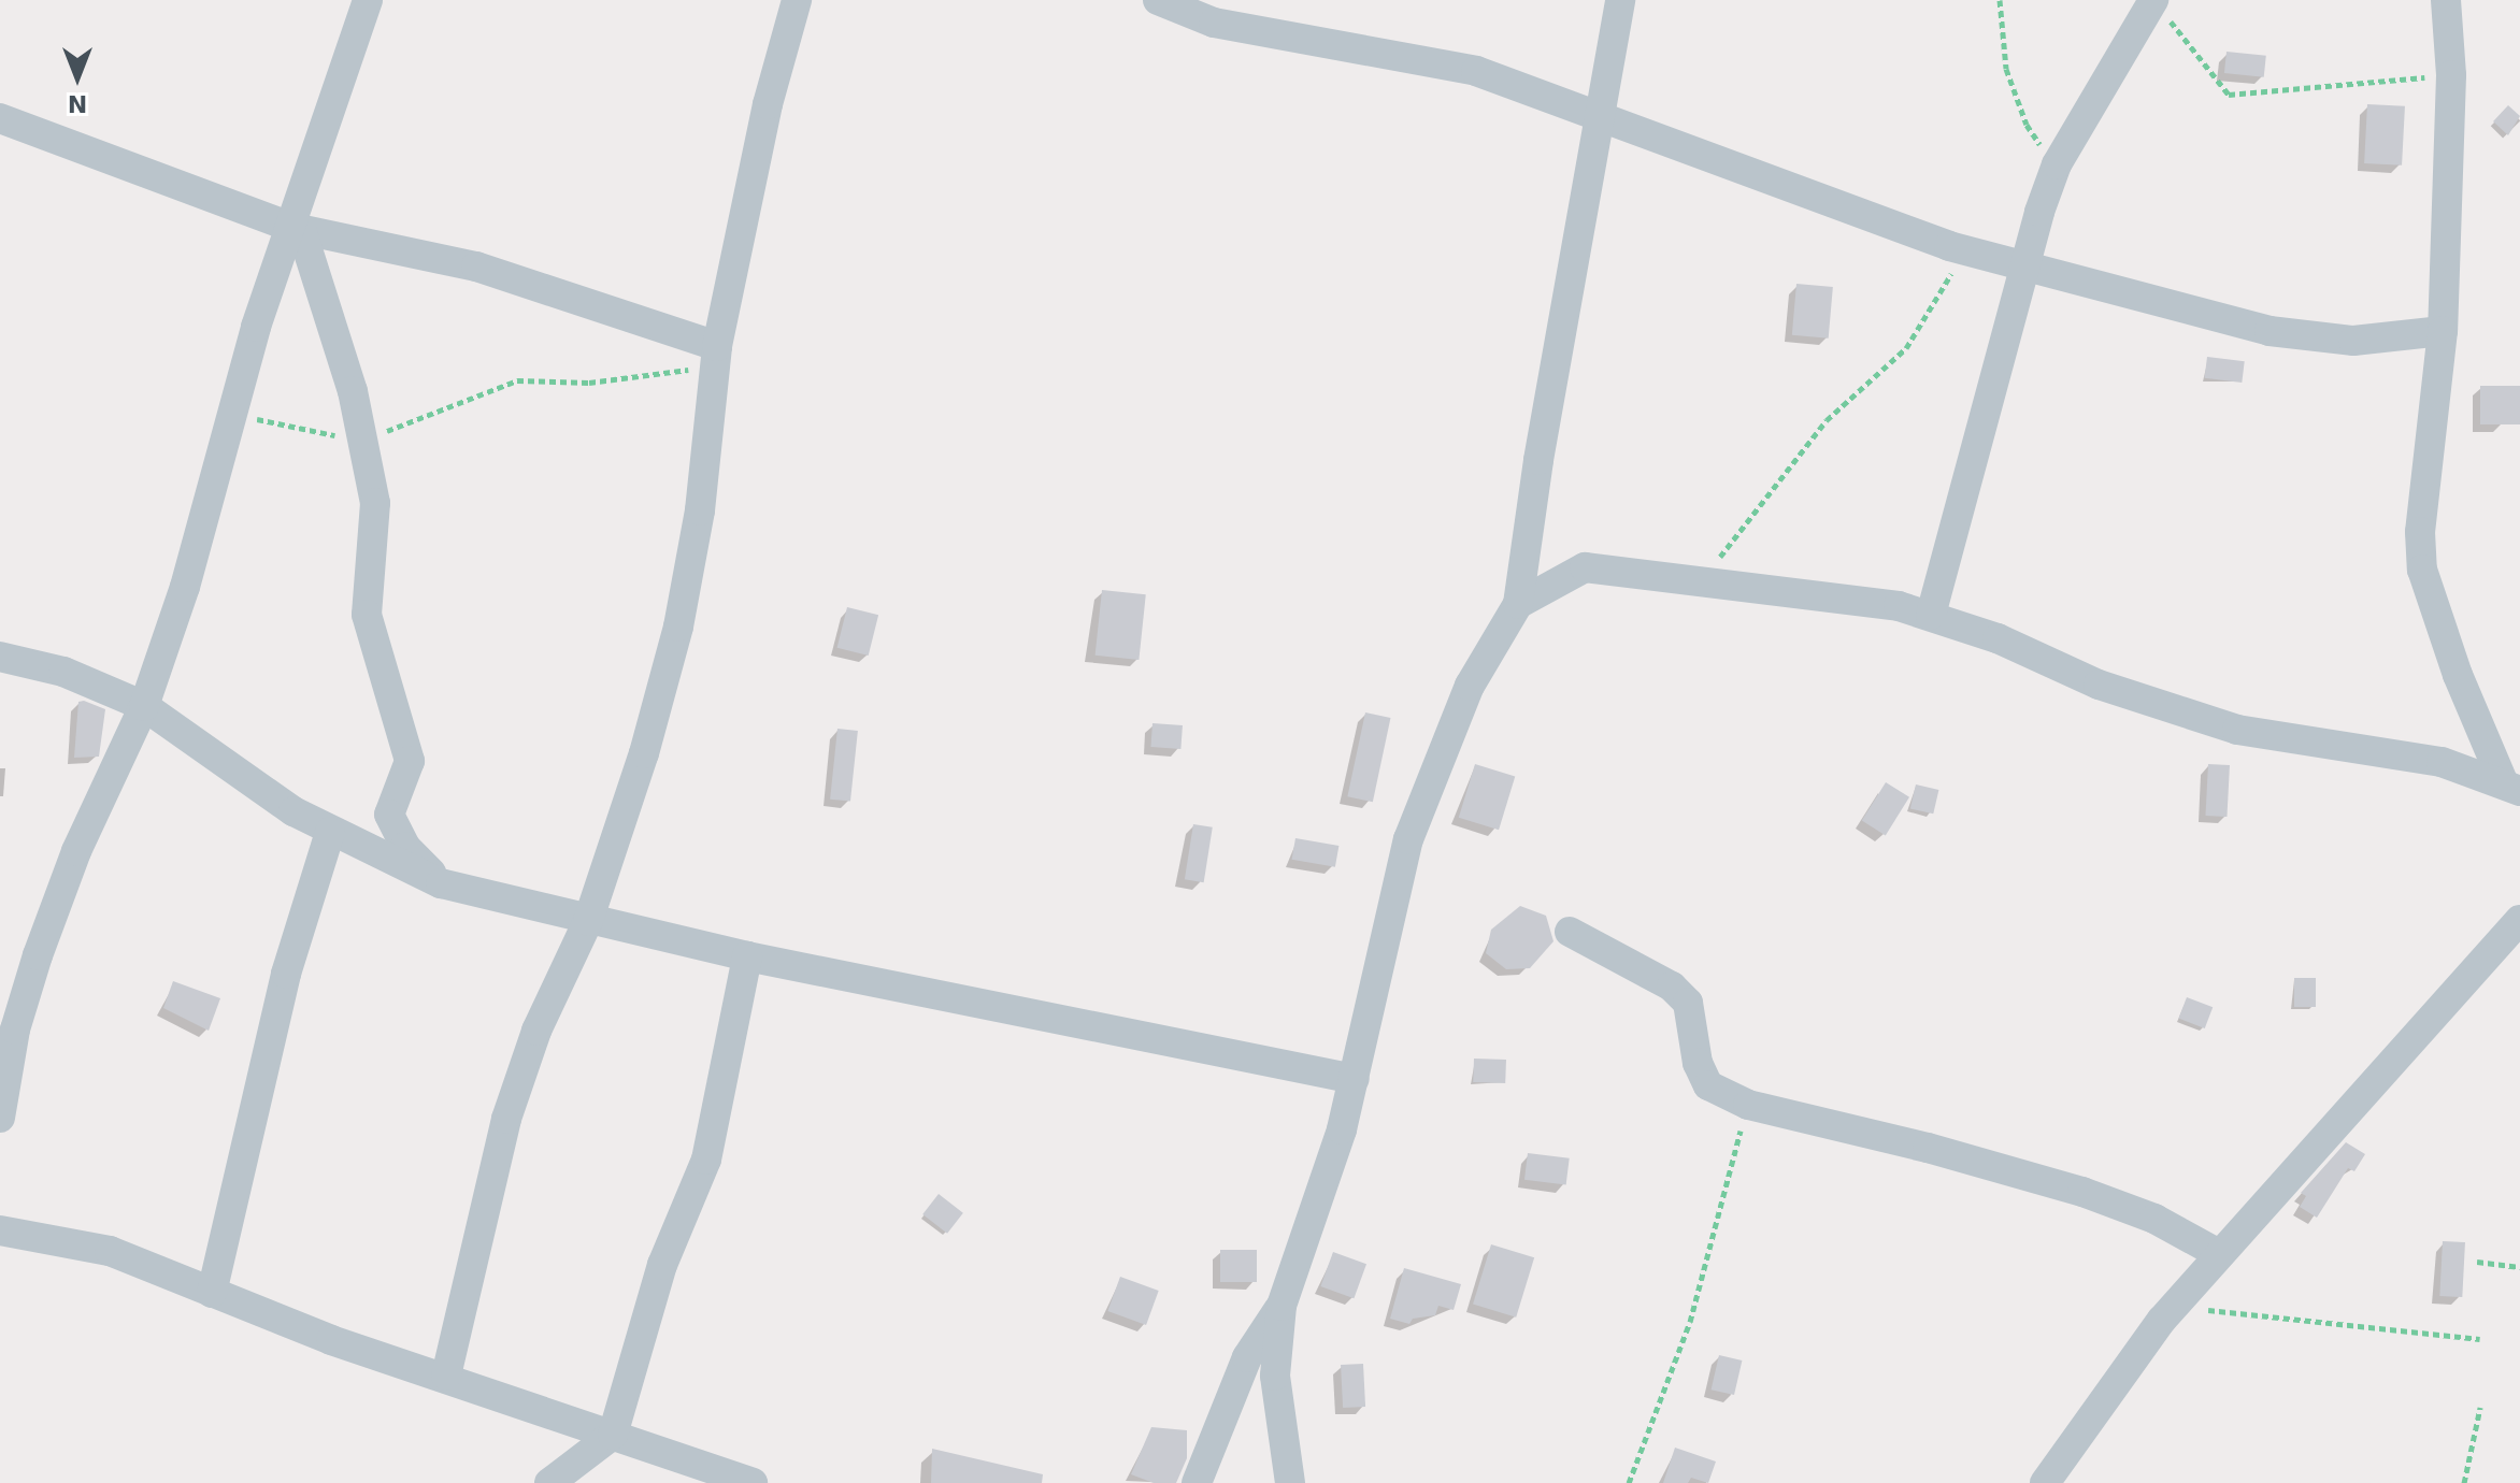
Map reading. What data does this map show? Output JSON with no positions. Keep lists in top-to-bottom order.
{
  "north": "bottom"
}
